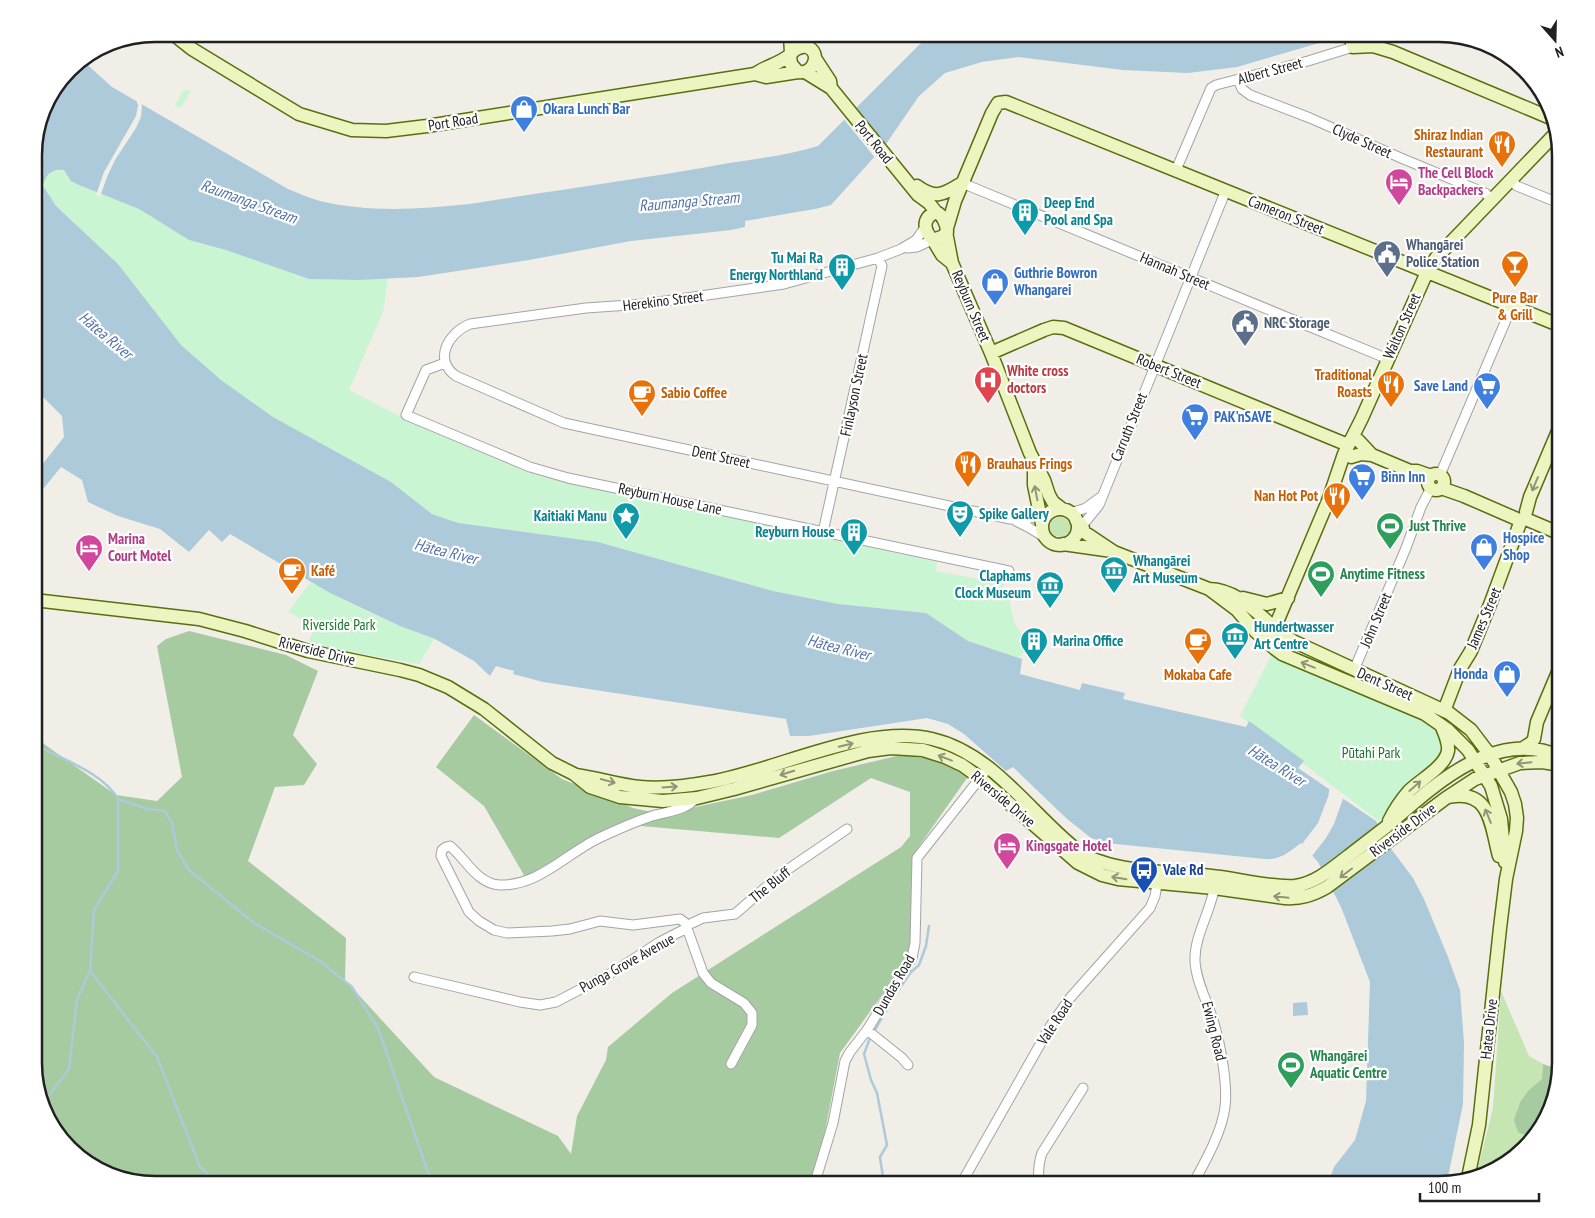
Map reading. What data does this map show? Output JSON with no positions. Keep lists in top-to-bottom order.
{
  "streets": {
    "main road": [
      "Albert Street",
      "Port Road",
      "Cameron Street",
      "Reyburn Street",
      "Walton Street",
      "Robert Street",
      "Dent Street",
      "James Street",
      "Riverside Drive",
      "Hatea Drive"
    ],
    "street": [
      "Clyde Street",
      "Hannah Street",
      "Herekino Street",
      "Finlayson Street",
      "Carruth Street",
      "Reyburn House Lane",
      "John Street",
      "The Bluff",
      "Punga Grove Avenue",
      "Dundas Road",
      "Vale Road",
      "Ewing Road"
    ]
  },
  "crossings": [
    ["Albert Street", "Clyde Street"],
    ["Albert Street", "Cameron Street"],
    ["Port Road", "Herekino Street"],
    ["Port Road", "Reyburn Street"],
    ["Clyde Street", "Walton Street"],
    ["Cameron Street", "Reyburn Street"],
    ["Cameron Street", "Walton Street"],
    ["Cameron Street", "Carruth Street"],
    ["Cameron Street", "John Street"],
    ["Hannah Street", "Reyburn Street"],
    ["Hannah Street", "Walton Street"],
    ["Hannah Street", "Carruth Street"],
    ["Herekino Street", "Reyburn Street"],
    ["Herekino Street", "Finlayson Street"],
    ["Herekino Street", "Dent Street"],
    ["Herekino Street", "Reyburn House Lane"],
    ["Reyburn Street", "Robert Street"],
    ["Reyburn Street", "Carruth Street"],
    ["Reyburn Street", "Dent Street"],
    ["Walton Street", "Robert Street"],
    ["Walton Street", "Dent Street"],
    ["Robert Street", "Carruth Street"],
    ["Robert Street", "James Street"],
    ["Robert Street", "John Street"],
    ["Finlayson Street", "Dent Street"],
    ["Finlayson Street", "Reyburn House Lane"],
    ["Carruth Street", "Dent Street"],
    ["Dent Street", "Reyburn House Lane"],
    ["Dent Street", "James Street"],
    ["Dent Street", "John Street"],
    ["Dent Street", "Riverside Drive"],
    ["Dent Street", "Hatea Drive"],
    ["Riverside Drive", "Punga Grove Avenue"],
    ["Riverside Drive", "Dundas Road"],
    ["Riverside Drive", "Vale Road"],
    ["Riverside Drive", "Hatea Drive"],
    ["Riverside Drive", "Ewing Road"],
    ["The Bluff", "Punga Grove Avenue"]
  ],
  "water": ["Raumanga Stream", "Hātea River"],
  "parks": ["Riverside Park", "Pūtahi Park"],
  "places": {
    "shop": [
      "Okara Lunch Bar",
      "Guthrie Bowron Whangarei",
      "Hospice Shop",
      "Honda"
    ],
    "restaurant": [
      "Shiraz Indian Restaurant",
      "Traditional Roasts",
      "Brauhaus Frings",
      "Nan Hot Pot"
    ],
    "hotel": ["The Cell Block Backpackers", "Marina Court Motel", "Kingsgate Hotel"],
    "building": [
      "Deep End Pool and Spa",
      "Tu Mai Ra Energy Northland",
      "Reyburn House",
      "Marina Office"
    ],
    "public building": ["Whangārei Police Station", "NRC Storage"],
    "bar": ["Pure Bar & Grill"],
    "hospital": ["White cross doctors"],
    "supermarket": ["Save Land", "PAK'nSAVE", "Binn Inn"],
    "cafe": ["Sabio Coffee", "Kafé", "Mokaba Cafe"],
    "theatre": ["Spike Gallery"],
    "place": ["Kaitiaki Manu"],
    "sports": ["Just Thrive", "Anytime Fitness", "Whangārei Aquatic Centre"],
    "museum": ["Whangārei Art Museum", "Claphams Clock Museum", "Hundertwasser Art Centre"],
    "bus stop": ["Vale Rd"]
  },
  "scale_bar": "100 m",
  "north": "bottom"
}
